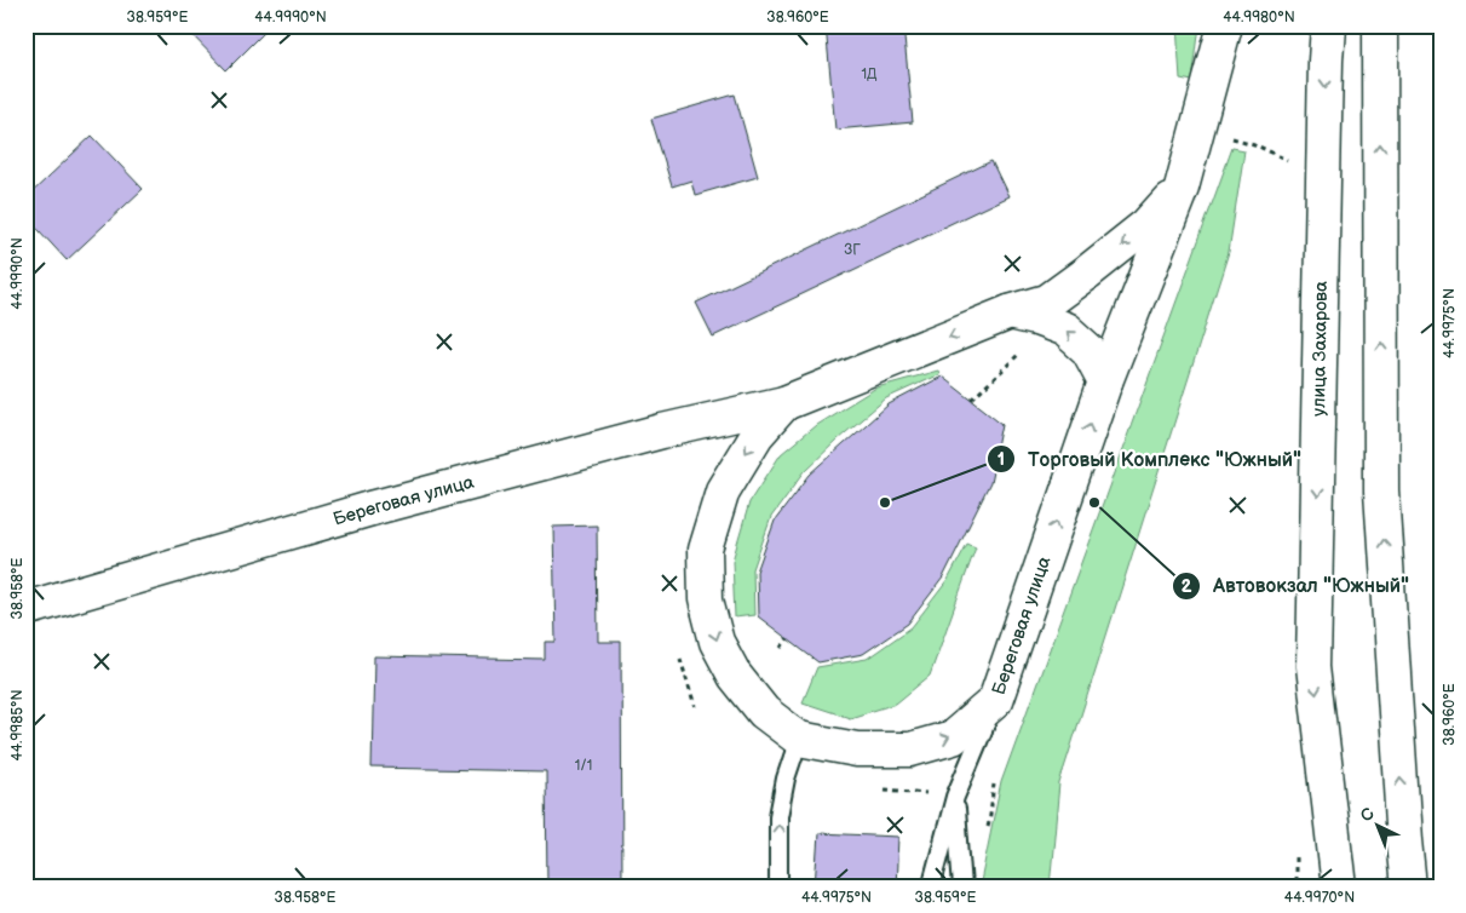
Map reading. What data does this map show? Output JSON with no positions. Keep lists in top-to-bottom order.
{
  "streets": {
    "street": ["улица Захарова", "Береговая улица"]
  },
  "places": ["Торговый Комплекс \"Южный\"", "Автовокзал \"Южный\""],
  "house_numbers": ["1Д", "3Г", "1/1"],
  "north": "top left",
  "coordinates": [
    "38.959°E",
    "44.9990°N",
    "38.960°E",
    "44.9980°N",
    "44.9975°N",
    "38.958°E",
    "44.9985°N",
    "44.9970°N"
  ]
}
